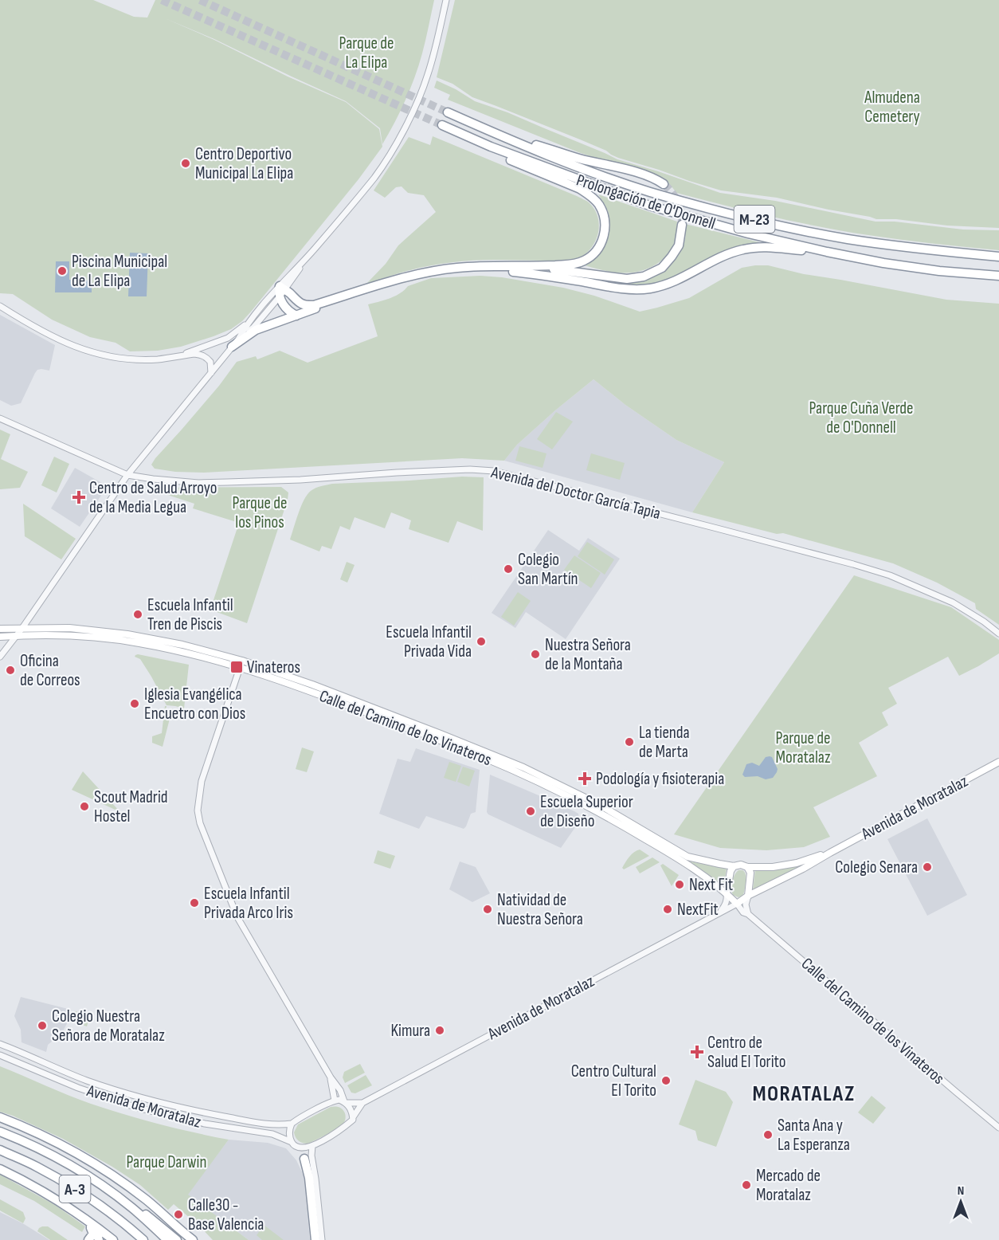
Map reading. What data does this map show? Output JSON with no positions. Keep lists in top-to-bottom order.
{
  "streets": {
    "highway": ["Prolongación de O'Donnell", "M-23", "A-3"],
    "main road": ["Calle del Camino de los Vinateros", "Avenida de Moratalaz"],
    "street": ["Avenida del Doctor García Tapia"]
  },
  "crossings": [
    ["Calle del Camino de los Vinateros", "Avenida de Moratalaz"]
  ],
  "districts": ["MORATALAZ"],
  "parks": [
    "Parque de La Elipa",
    "Almudena Cemetery",
    "Parque Cuña Verde de O'Donnell",
    "Parque de los Pinos",
    "Parque de Moratalaz",
    "Parque Darwin"
  ],
  "places": {
    "other": [
      "Centro Deportivo Municipal La Elipa",
      "Piscina Municipal de La Elipa",
      "Colegio San Martín",
      "Escuela Infantil Tren de Piscis",
      "Escuela Infantil Privada Vida",
      "Nuestra Señora de la Montaña",
      "Oficina de Correos",
      "Iglesia Evangélica Encuetro con Dios",
      "La tienda de Marta",
      "Scout Madrid Hostel",
      "Escuela Superior de Diseño",
      "Colegio Senara",
      "Next Fit",
      "Escuela Infantil Privada Arco Iris",
      "Natividad de Nuestra Señora",
      "NextFit",
      "Colegio Nuestra Señora de Moratalaz",
      "Kimura",
      "Centro Cultural El Torito",
      "Santa Ana y La Esperanza",
      "Mercado de Moratalaz",
      "Calle30 - Base Valencia"
    ],
    "health": ["Centro de Salud Arroyo de la Media Legua", "Podología y fisioterapia", "Centro de Salud El Torito"],
    "transit": ["Vinateros"]
  },
  "north": "top"
}
